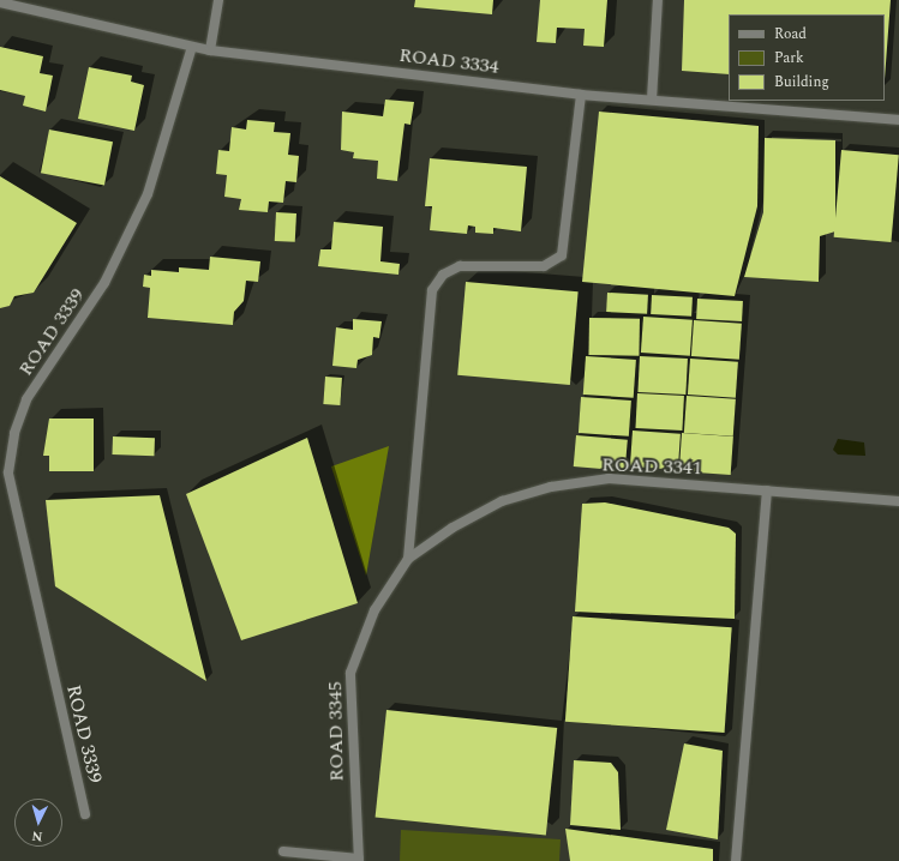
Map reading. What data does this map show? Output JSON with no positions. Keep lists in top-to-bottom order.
{
  "streets": {
    "street": [
      "ROAD 3334",
      "ROAD 3339",
      "ROAD 3341",
      "ROAD 3345"
    ]
  },
  "crossings": [
    ["ROAD 3334", "ROAD 3339"],
    ["ROAD 3341", "ROAD 3345"]
  ],
  "legend": ["Road", "Park", "Building"],
  "north": "bottom"
}
